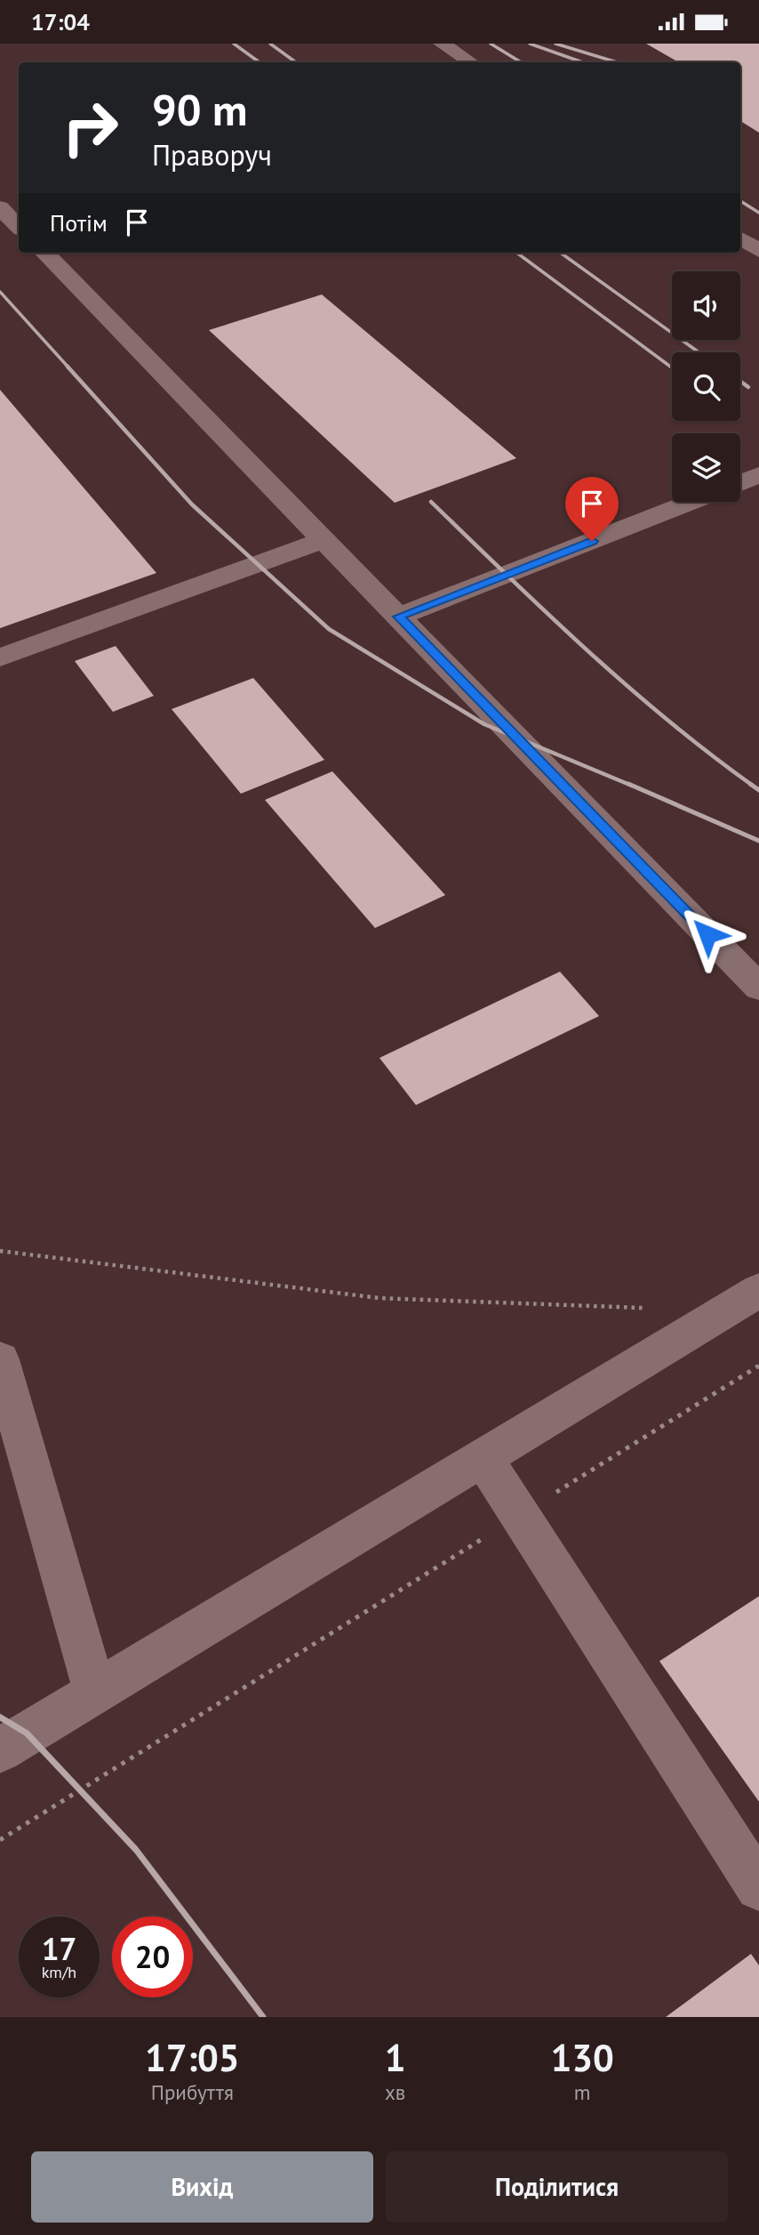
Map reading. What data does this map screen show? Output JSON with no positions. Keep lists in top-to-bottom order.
{
  "page": {
    "status": "17:04",
    "turn": ["90 m", "Праворуч"],
    "then": "Потім",
    "speed": "17 km/h",
    "limit": "20",
    "eta": [
      "17:05",
      "Прибуття",
      "1",
      "хв",
      "130",
      "m"
    ],
    "buttons": ["Вихід", "Поділитися"]
  }
}
